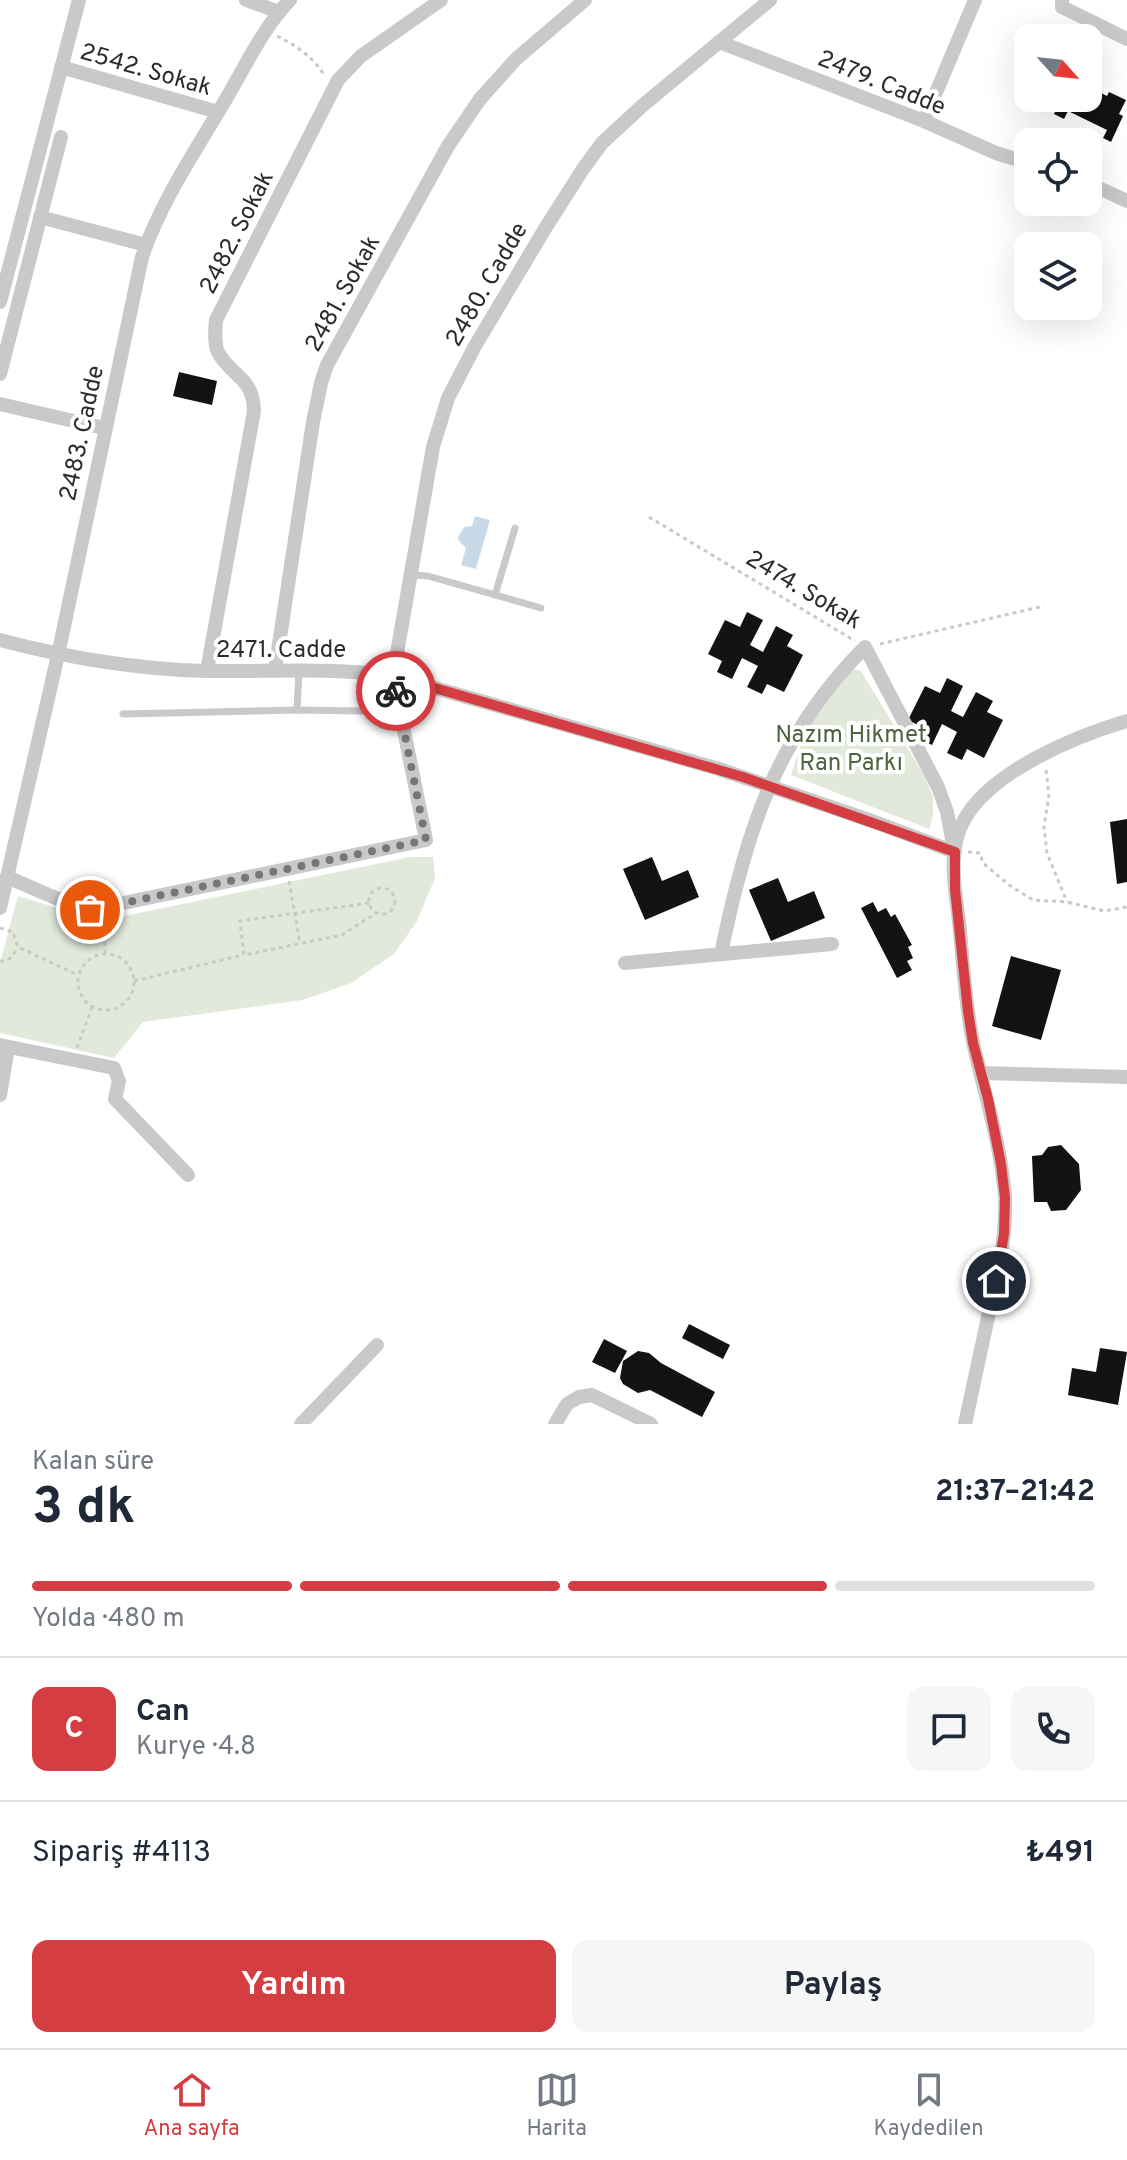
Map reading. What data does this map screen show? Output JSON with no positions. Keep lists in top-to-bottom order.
{
  "streets": {
    "street": [
      "2542. Sokak",
      "2479. Cadde",
      "2482. Sokak",
      "2480. Cadde",
      "2481. Sokak",
      "2483. Cadde",
      "2471. Cadde"
    ],
    "path": ["2474. Sokak"]
  },
  "crossings": [
    ["2542. Sokak", "2483. Cadde"],
    ["2479. Cadde", "2480. Cadde"],
    ["2482. Sokak", "2471. Cadde"],
    ["2480. Cadde", "2471. Cadde"],
    ["2481. Sokak", "2471. Cadde"],
    ["2483. Cadde", "2471. Cadde"]
  ],
  "parks": ["Nazım Hikmet Ran Parkı"],
  "north": "bottom right",
  "page": {
    "heading": ["3 dk", "Kalan süre", "21:37–21:42"],
    "panel": [
      "Can",
      "Kurye · 4.8",
      "Sipariş #4113",
      "₺491"
    ],
    "bar": "Yolda · 480 m",
    "round": "C",
    "buttons": ["Yardım", "Paylaş"],
    "tabs": ["Ana sayfa", "Harita", "Kaydedilen"]
  }
}
